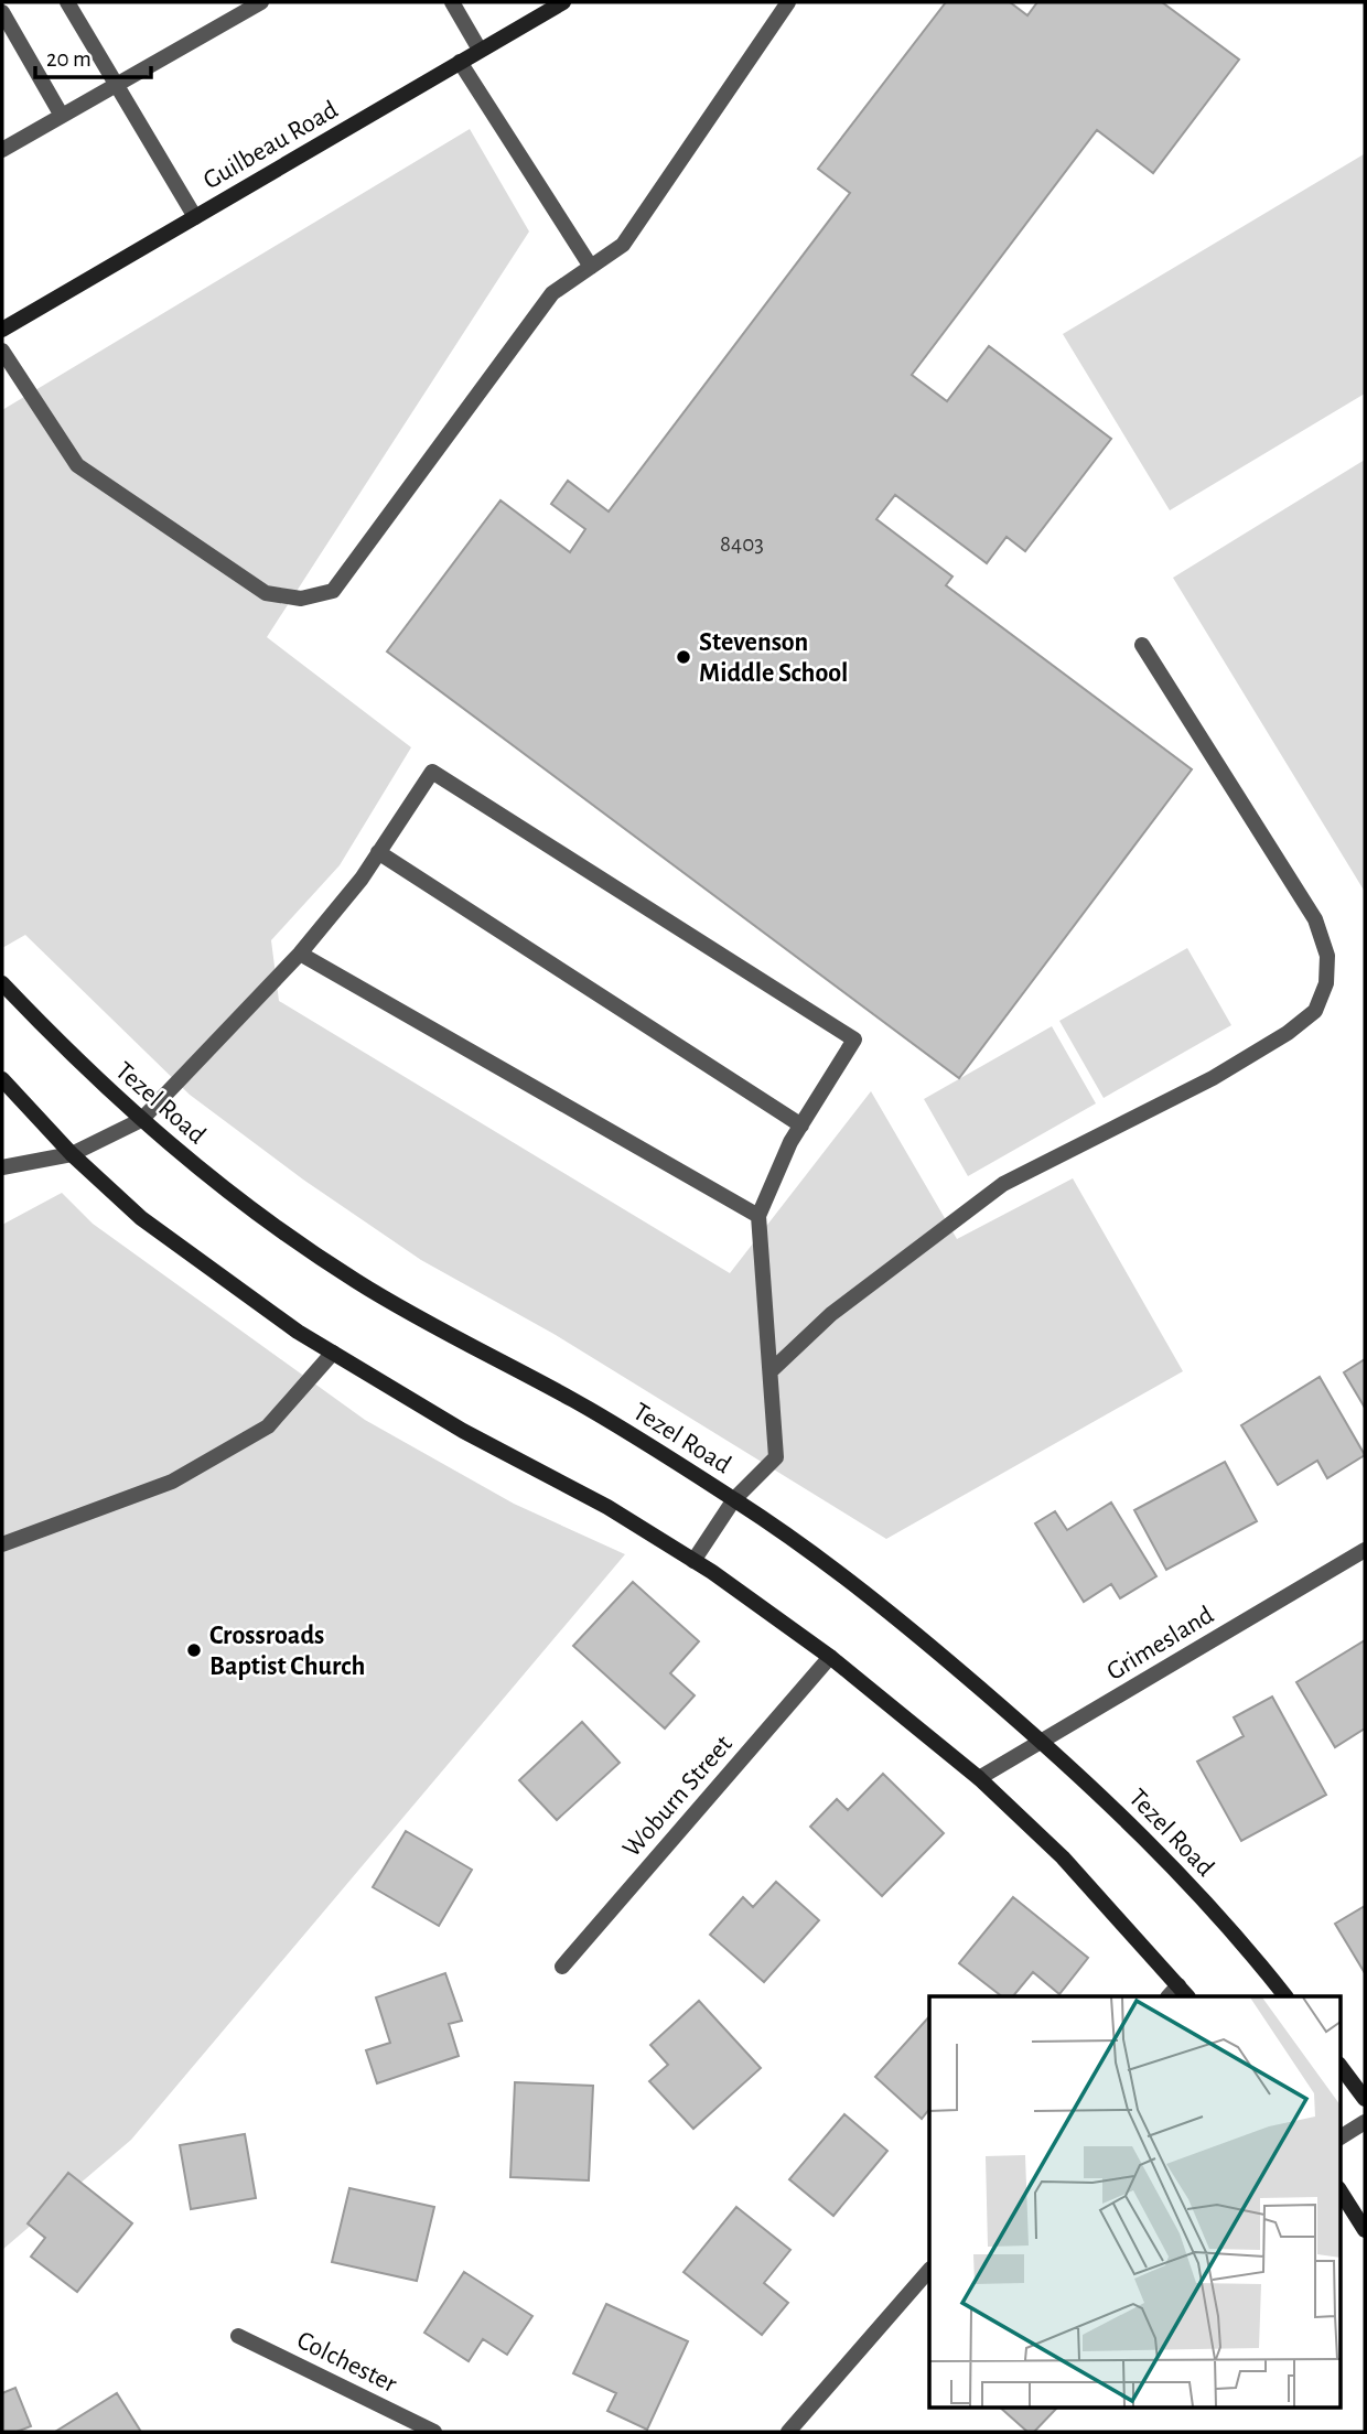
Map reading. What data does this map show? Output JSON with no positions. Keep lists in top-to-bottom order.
{
  "streets": {
    "main road": ["Guilbeau Road", "Tezel Road"],
    "street": ["Grimesland", "Woburn Street", "Colchester"]
  },
  "crossings": [
    ["Tezel Road", "Grimesland"]
  ],
  "places": ["Stevenson Middle School", "Crossroads Baptist Church"],
  "house_numbers": ["8403"],
  "scale_bar": "20 m"
}
